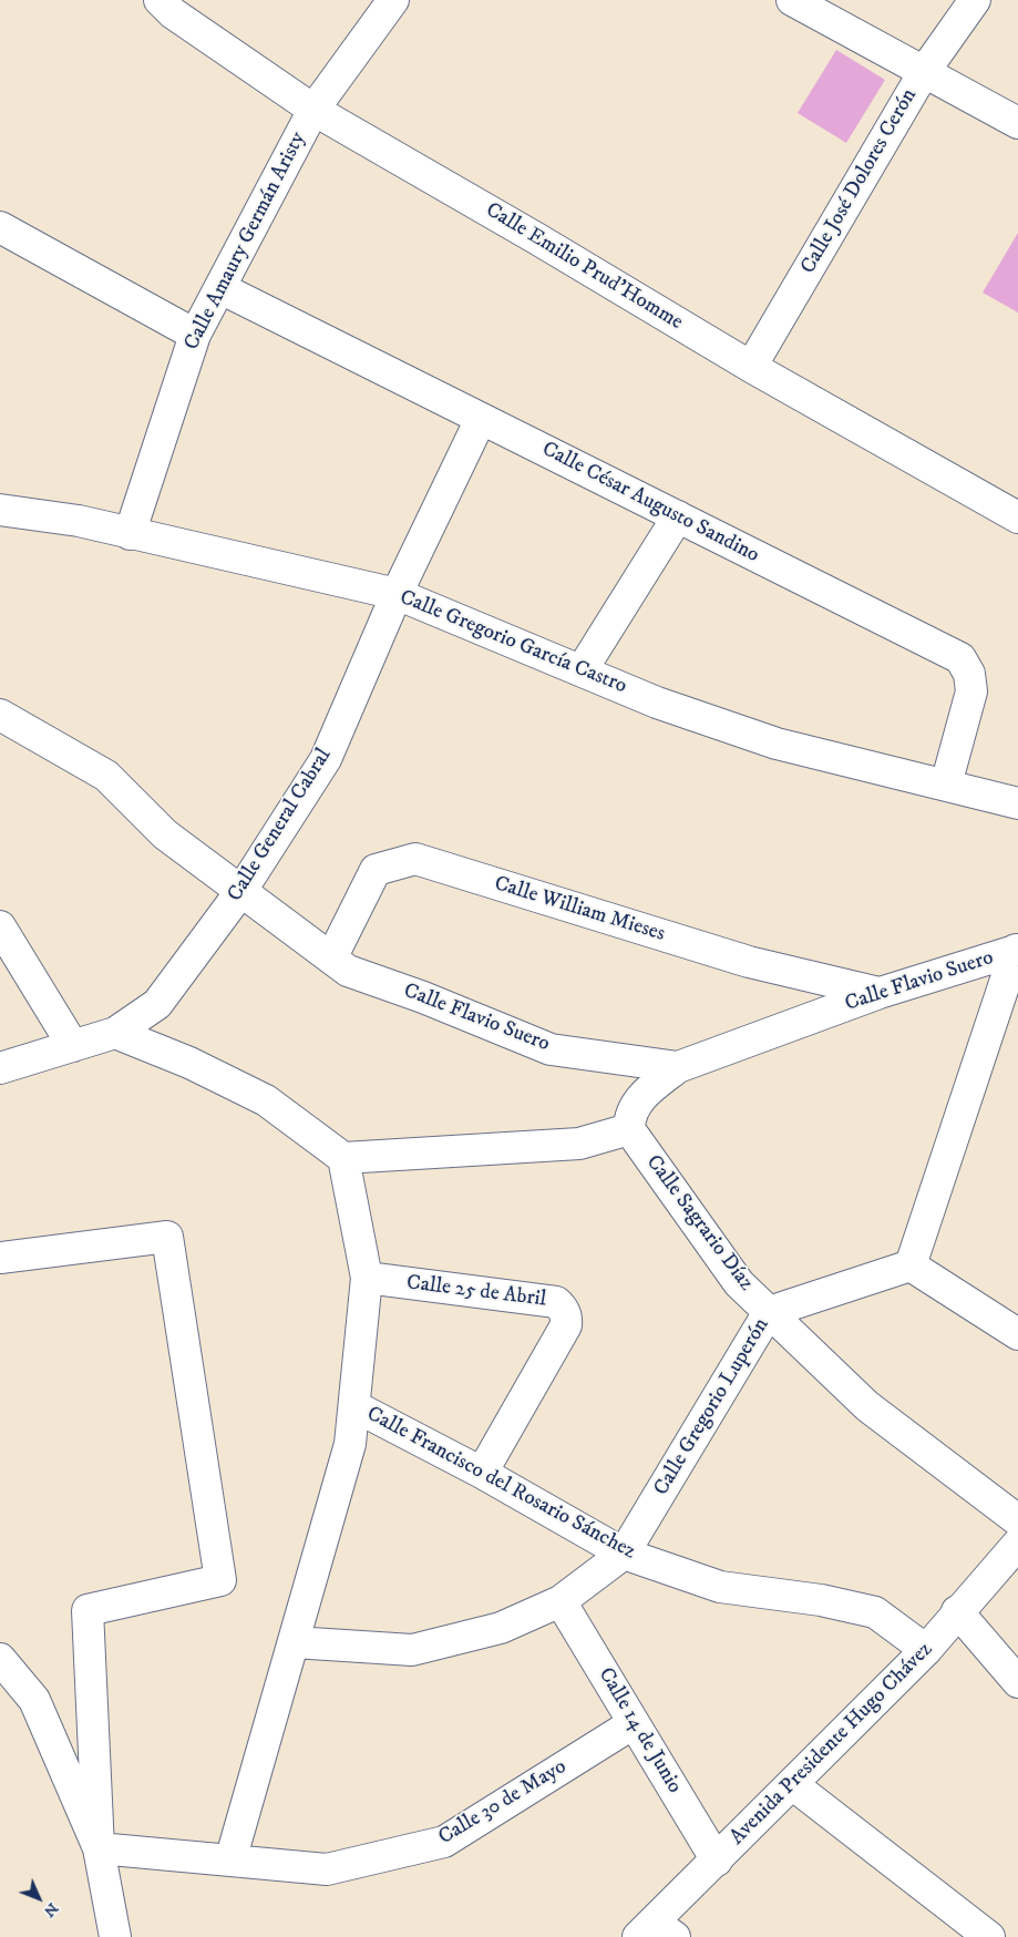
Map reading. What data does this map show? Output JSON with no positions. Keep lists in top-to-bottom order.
{
  "streets": {
    "street": [
      "Calle José Dolores Cerón",
      "Calle Amaury Germán Aristy",
      "Calle Emilio Prud'Homme",
      "Calle César Augusto Sandino",
      "Calle Gregorio García Castro",
      "Calle General Cabral",
      "Calle William Mieses",
      "Calle Flavio Suero",
      "Calle Sagrario Díaz",
      "Calle 25 de Abril",
      "Calle Gregorio Luperón",
      "Calle Francisco del Rosario Sánchez",
      "Calle 14 de Junio",
      "Avenida Presidente Hugo Chávez",
      "Calle 30 de Mayo"
    ]
  },
  "crossings": [
    ["Calle José Dolores Cerón", "Calle Emilio Prud'Homme"],
    ["Calle Amaury Germán Aristy", "Calle Emilio Prud'Homme"],
    ["Calle Amaury Germán Aristy", "Calle César Augusto Sandino"],
    ["Calle Amaury Germán Aristy", "Calle Gregorio García Castro"],
    ["Calle César Augusto Sandino", "Calle Gregorio García Castro"],
    ["Calle César Augusto Sandino", "Calle General Cabral"],
    ["Calle Gregorio García Castro", "Calle General Cabral"],
    ["Calle General Cabral", "Calle Flavio Suero"],
    ["Calle William Mieses", "Calle Flavio Suero"],
    ["Calle Sagrario Díaz", "Calle Gregorio Luperón"],
    ["Calle 25 de Abril", "Calle Francisco del Rosario Sánchez"],
    ["Calle Gregorio Luperón", "Calle Francisco del Rosario Sánchez"],
    ["Calle Gregorio Luperón", "Calle 14 de Junio"],
    ["Calle Francisco del Rosario Sánchez", "Avenida Presidente Hugo Chávez"],
    ["Calle 14 de Junio", "Avenida Presidente Hugo Chávez"],
    ["Calle 14 de Junio", "Calle 30 de Mayo"]
  ],
  "north": "bottom right"
}
